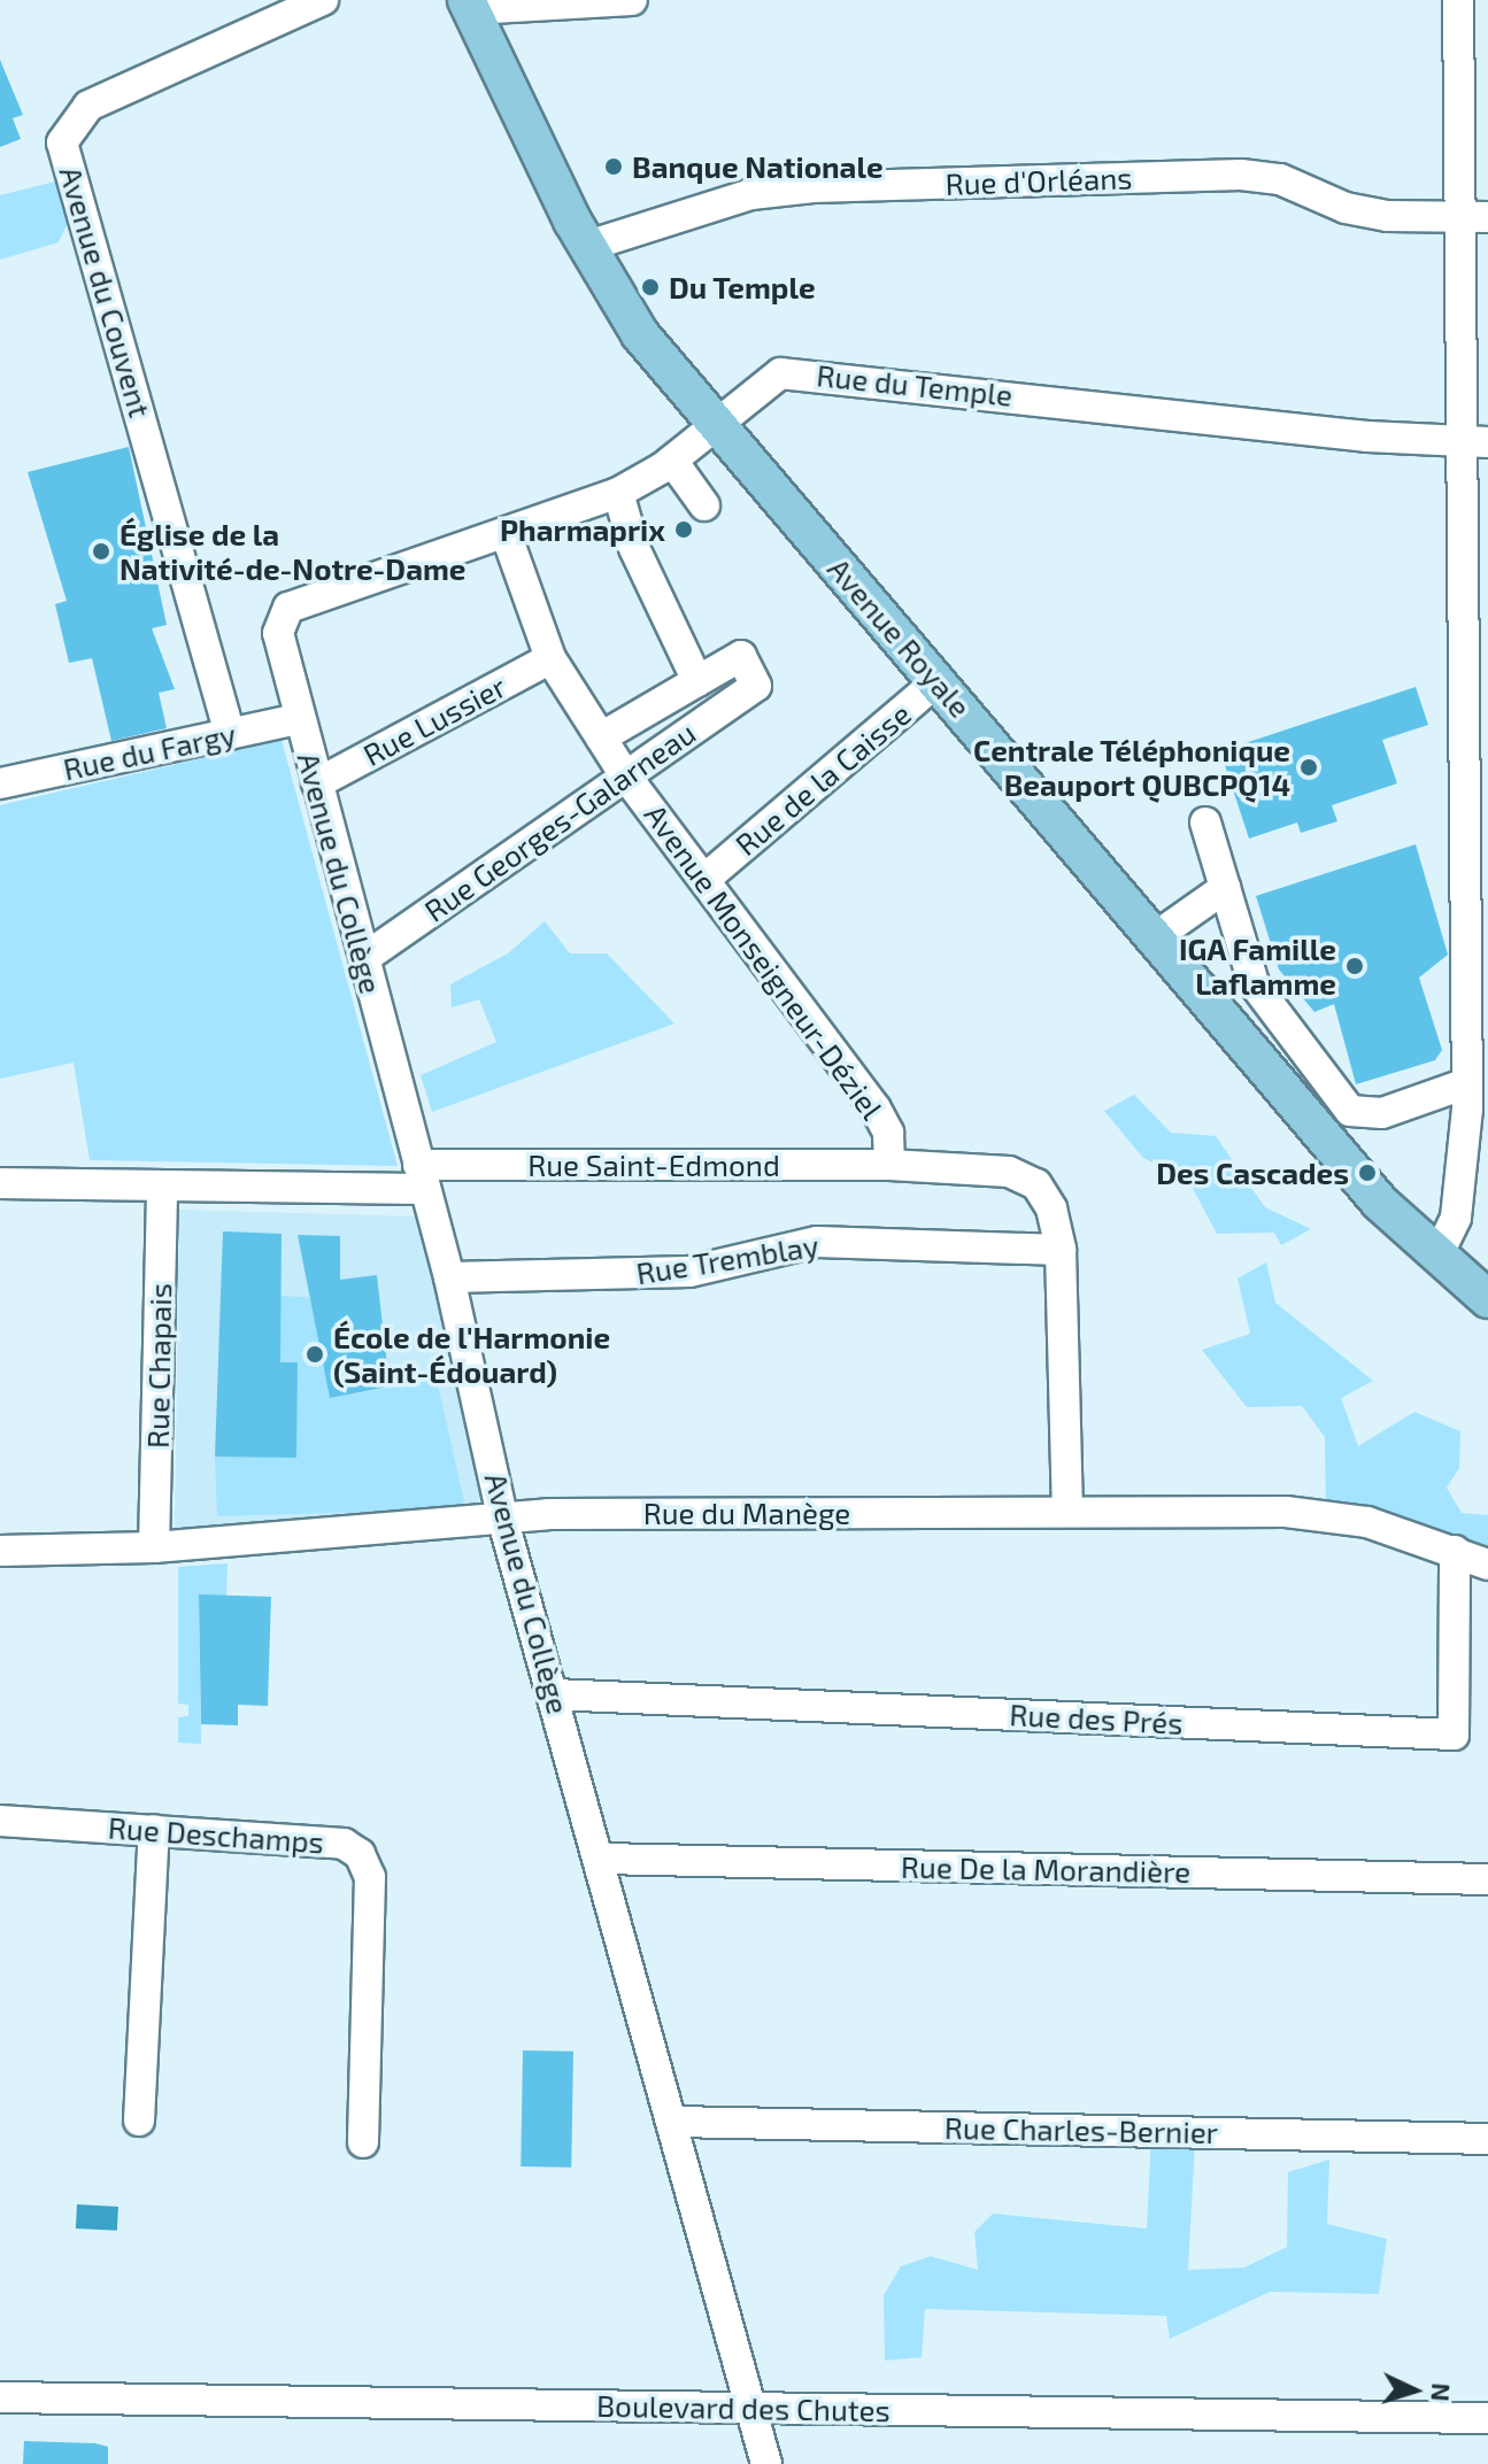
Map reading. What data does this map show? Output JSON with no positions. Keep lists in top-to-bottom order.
{
  "streets": {
    "main road": ["Avenue Royale"],
    "street": [
      "Rue d'Orléans",
      "Avenue du Couvent",
      "Rue du Temple",
      "Rue Lussier",
      "Rue du Fargy",
      "Rue de la Caisse",
      "Rue Georges-Galarneau",
      "Avenue du Collège",
      "Avenue Monseigneur-Déziel",
      "Rue Saint-Edmond",
      "Rue Tremblay",
      "Rue Chapais",
      "Rue du Manège",
      "Rue des Prés",
      "Rue Deschamps",
      "Rue De la Morandière",
      "Rue Charles-Bernier",
      "Boulevard des Chutes"
    ]
  },
  "crossings": [
    ["Rue d'Orléans", "Avenue Royale"],
    ["Avenue du Couvent", "Rue du Fargy"],
    ["Rue du Temple", "Avenue Royale"],
    ["Rue du Temple", "Avenue du Collège"],
    ["Rue du Temple", "Avenue Monseigneur-Déziel"],
    ["Avenue Royale", "Rue de la Caisse"],
    ["Rue Lussier", "Avenue du Collège"],
    ["Rue Lussier", "Avenue Monseigneur-Déziel"],
    ["Rue du Fargy", "Avenue du Collège"],
    ["Rue de la Caisse", "Avenue Monseigneur-Déziel"],
    ["Rue Georges-Galarneau", "Avenue du Collège"],
    ["Rue Georges-Galarneau", "Avenue Monseigneur-Déziel"],
    ["Avenue du Collège", "Rue Saint-Edmond"],
    ["Avenue du Collège", "Rue Tremblay"],
    ["Avenue du Collège", "Rue du Manège"],
    ["Avenue du Collège", "Rue des Prés"],
    ["Avenue du Collège", "Rue De la Morandière"],
    ["Avenue du Collège", "Rue Charles-Bernier"],
    ["Avenue du Collège", "Boulevard des Chutes"],
    ["Avenue Monseigneur-Déziel", "Rue Saint-Edmond"],
    ["Rue Saint-Edmond", "Rue Chapais"],
    ["Rue Chapais", "Rue du Manège"],
    ["Rue du Manège", "Rue des Prés"]
  ],
  "places": [
    "Banque Nationale",
    "Du Temple",
    "Pharmaprix",
    "Église de la Nativité-de-Notre-Dame",
    "Centrale Téléphonique Beauport QUBCPQ14",
    "IGA Famille Laflamme",
    "Des Cascades",
    "École de l'Harmonie (Saint-Édouard)"
  ],
  "north": "right"
}
